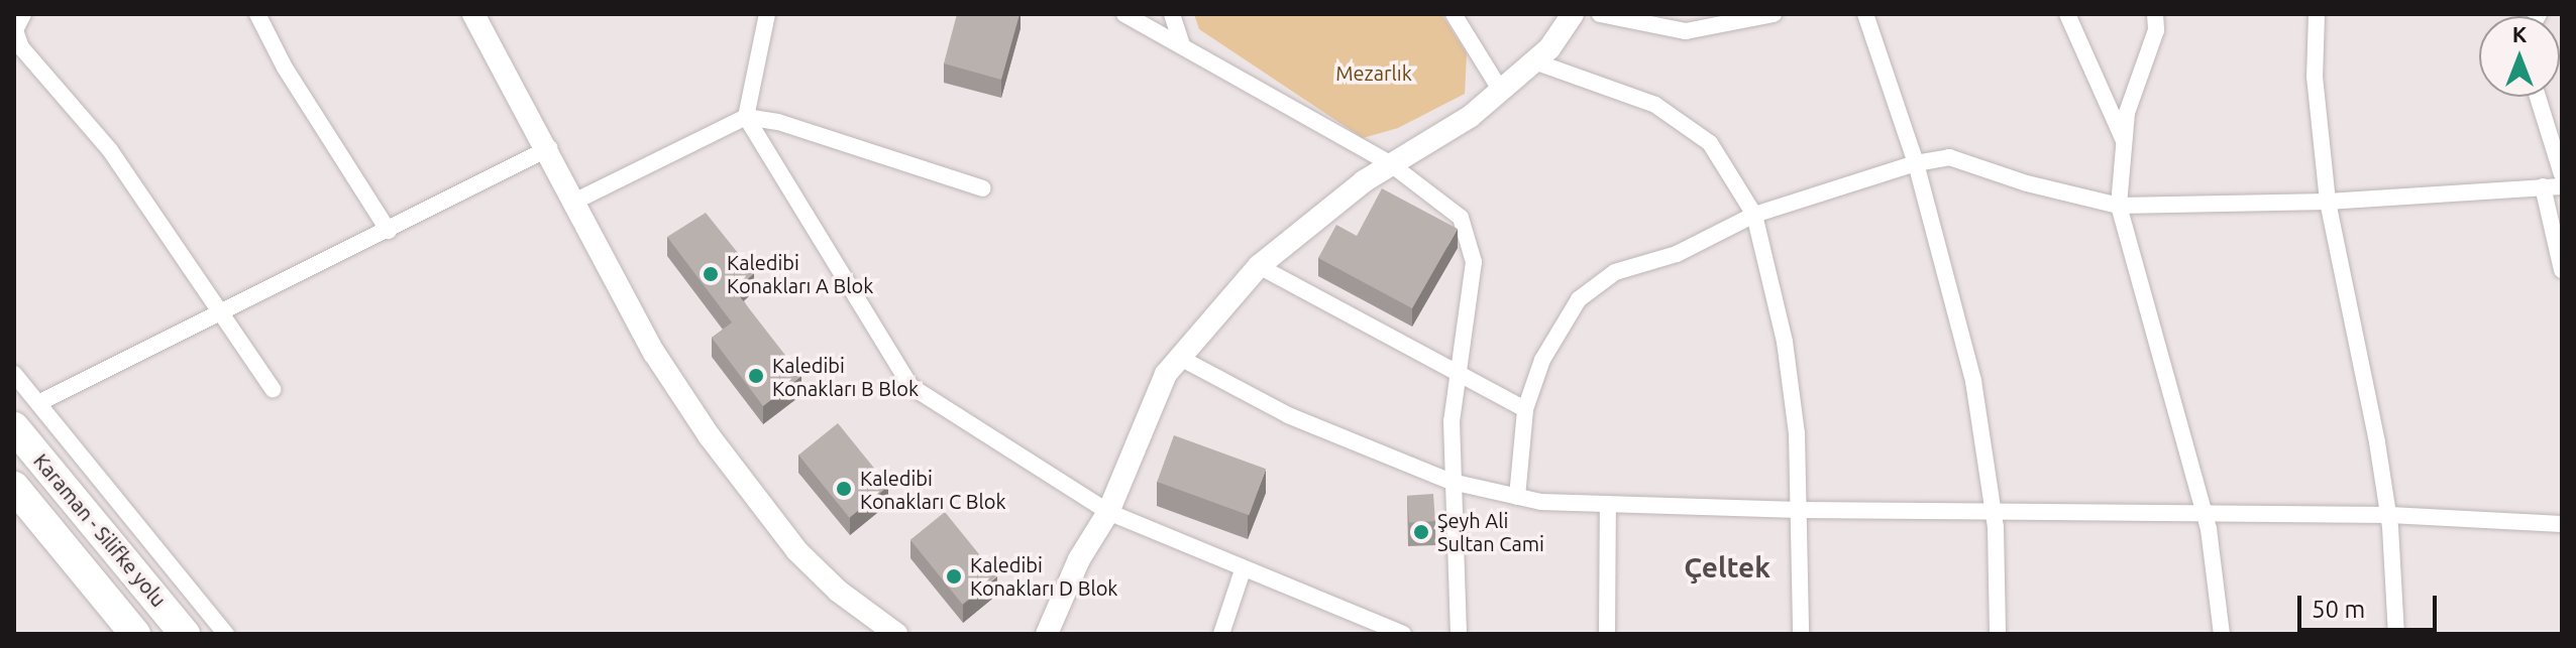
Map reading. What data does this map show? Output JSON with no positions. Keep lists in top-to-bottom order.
{
  "streets": {
    "highway": ["Karaman - Silifke yolu"]
  },
  "districts": ["Çeltek"],
  "parks": ["Mezarlık"],
  "places": [
    "Kaledibi Konakları A Blok",
    "Kaledibi Konakları B Blok",
    "Kaledibi Konakları C Blok",
    "Şeyh Ali Sultan Cami",
    "Kaledibi Konakları D Blok"
  ],
  "scale_bar": "50 m",
  "north": "top"
}
